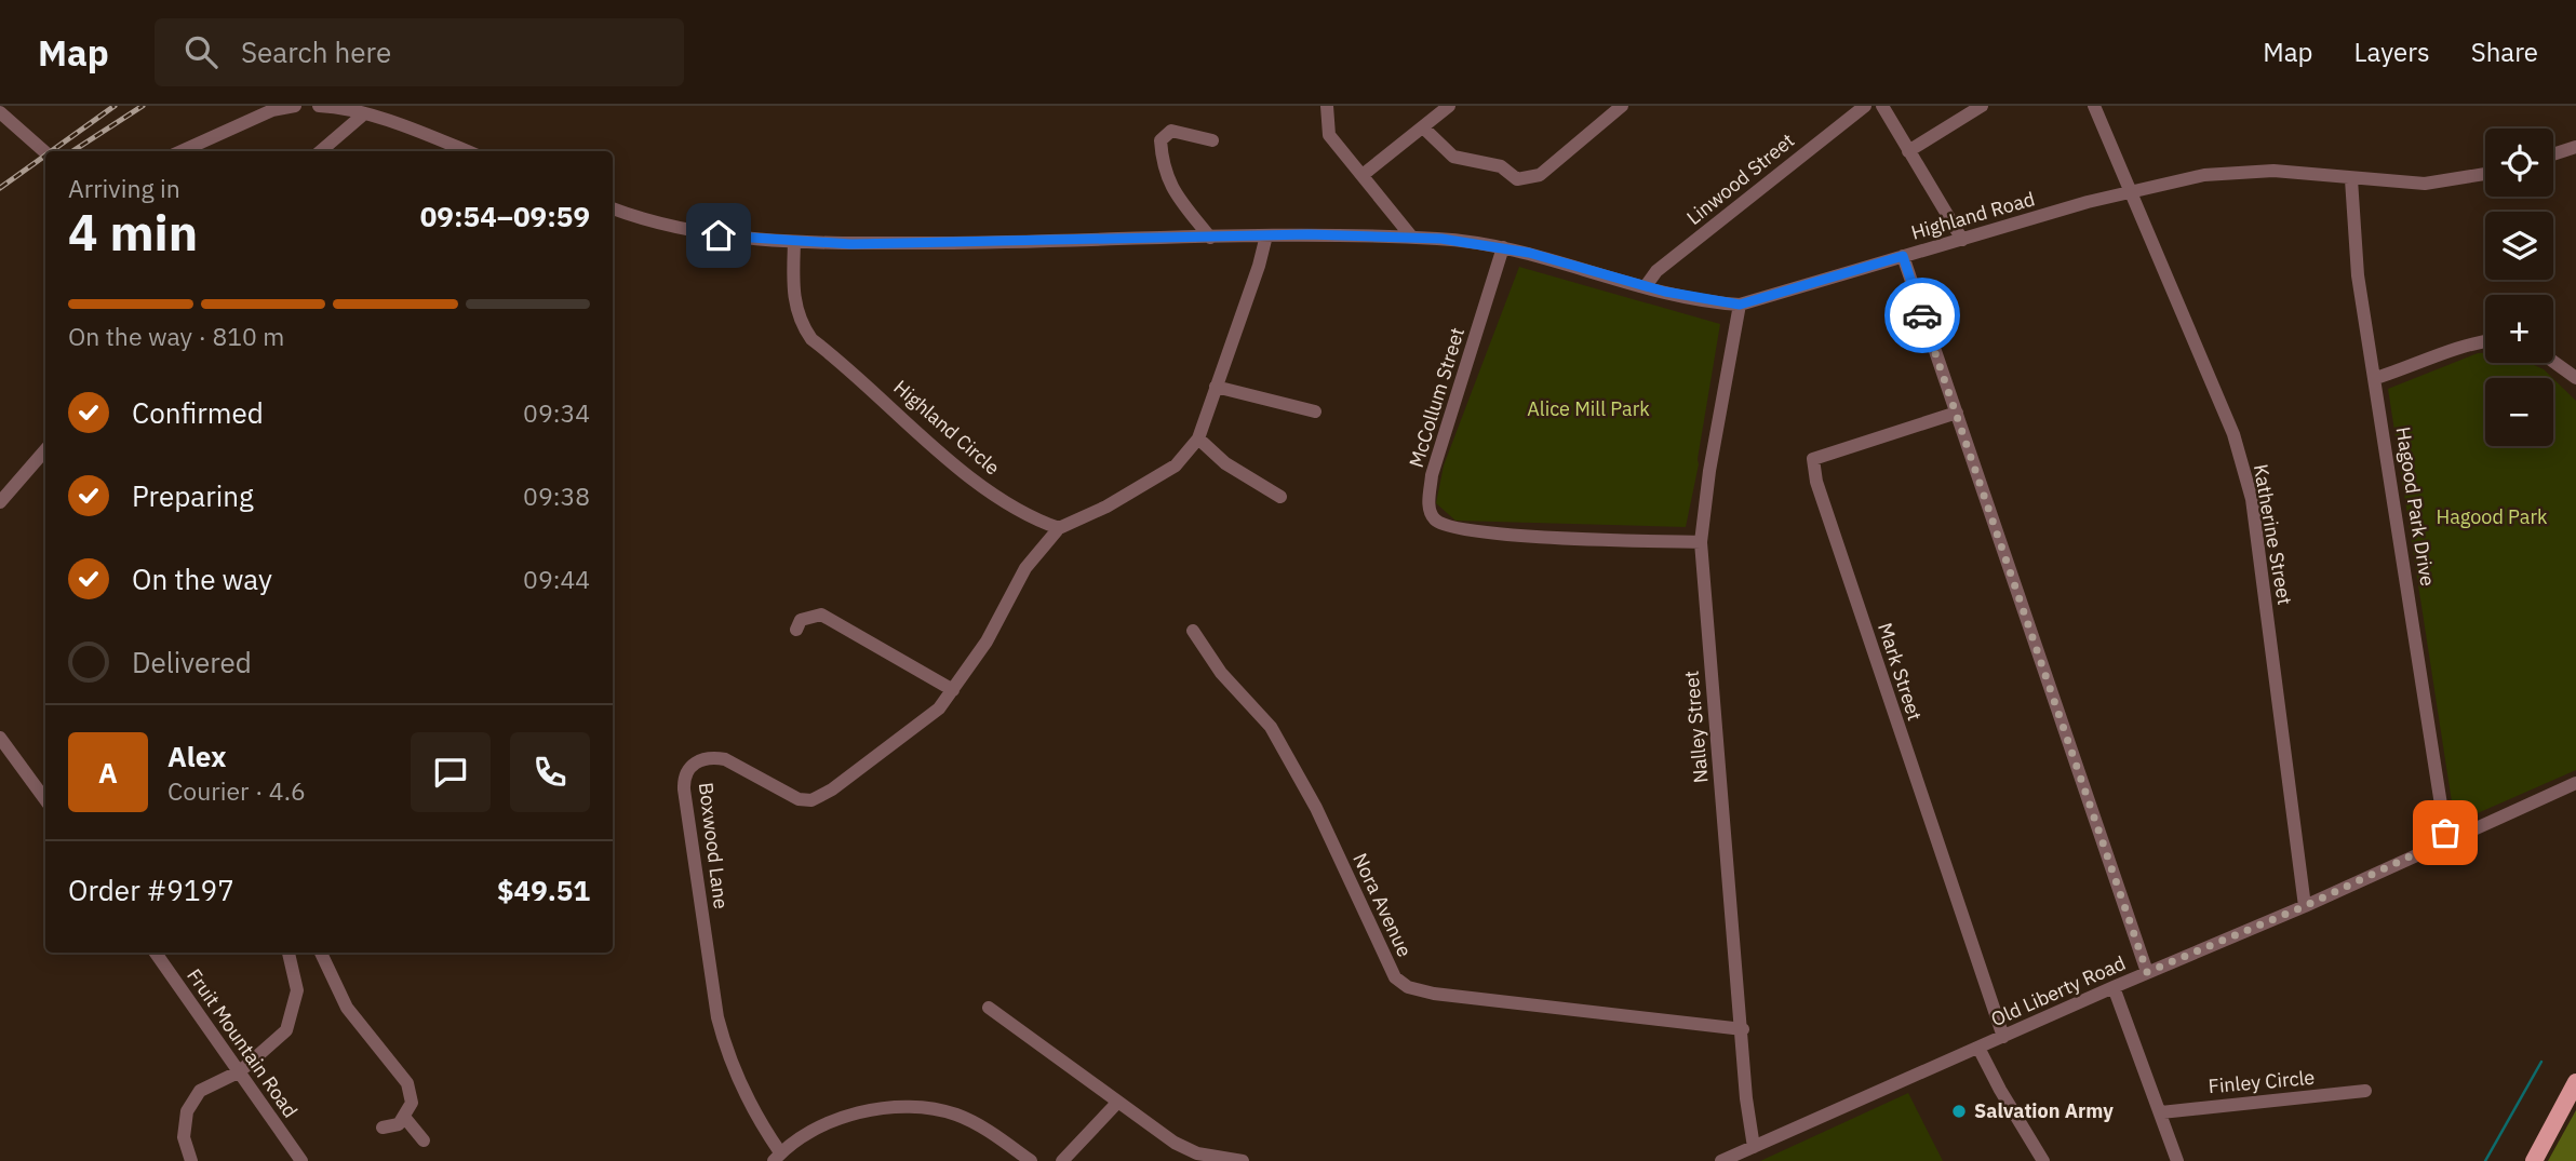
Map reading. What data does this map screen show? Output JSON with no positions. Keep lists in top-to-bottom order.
{
  "streets": {
    "street": [
      "Linwood Street",
      "Highland Road",
      "McCollum Street",
      "Highland Circle",
      "Hagood Park Drive",
      "Katherine Street",
      "Mark Street",
      "Nalley Street",
      "Boxwood Lane",
      "Nora Avenue",
      "Old Liberty Road",
      "Fruit Mountain Road",
      "Finley Circle"
    ]
  },
  "crossings": [
    ["Linwood Street", "Highland Road"],
    ["Highland Road", "McCollum Street"],
    ["Highland Road", "Highland Circle"],
    ["Highland Road", "Hagood Park Drive"],
    ["Highland Road", "Katherine Street"],
    ["Highland Road", "Nalley Street"],
    ["McCollum Street", "Nalley Street"],
    ["Highland Circle", "Boxwood Lane"],
    ["Hagood Park Drive", "Old Liberty Road"],
    ["Katherine Street", "Old Liberty Road"],
    ["Mark Street", "Old Liberty Road"],
    ["Nalley Street", "Nora Avenue"],
    ["Nalley Street", "Old Liberty Road"]
  ],
  "parks": ["Alice Mill Park", "Hagood Park"],
  "places": ["Salvation Army"],
  "page": {
    "header": "Map",
    "search": "Search here",
    "nav": ["Map", "Layers", "Share"],
    "map_buttons": ["+", "−"],
    "heading": ["4 min", "Arriving in", "09:54–09:59"],
    "panel": [
      "Alex",
      "Courier · 4.6",
      "Order #9197",
      "$49.51"
    ],
    "bar": "On the way · 810 m",
    "list": [
      ["Confirmed", "09:34"],
      ["Preparing", "09:38"],
      ["On the way", "09:44"],
      "Delivered"
    ],
    "round": "A"
  }
}
